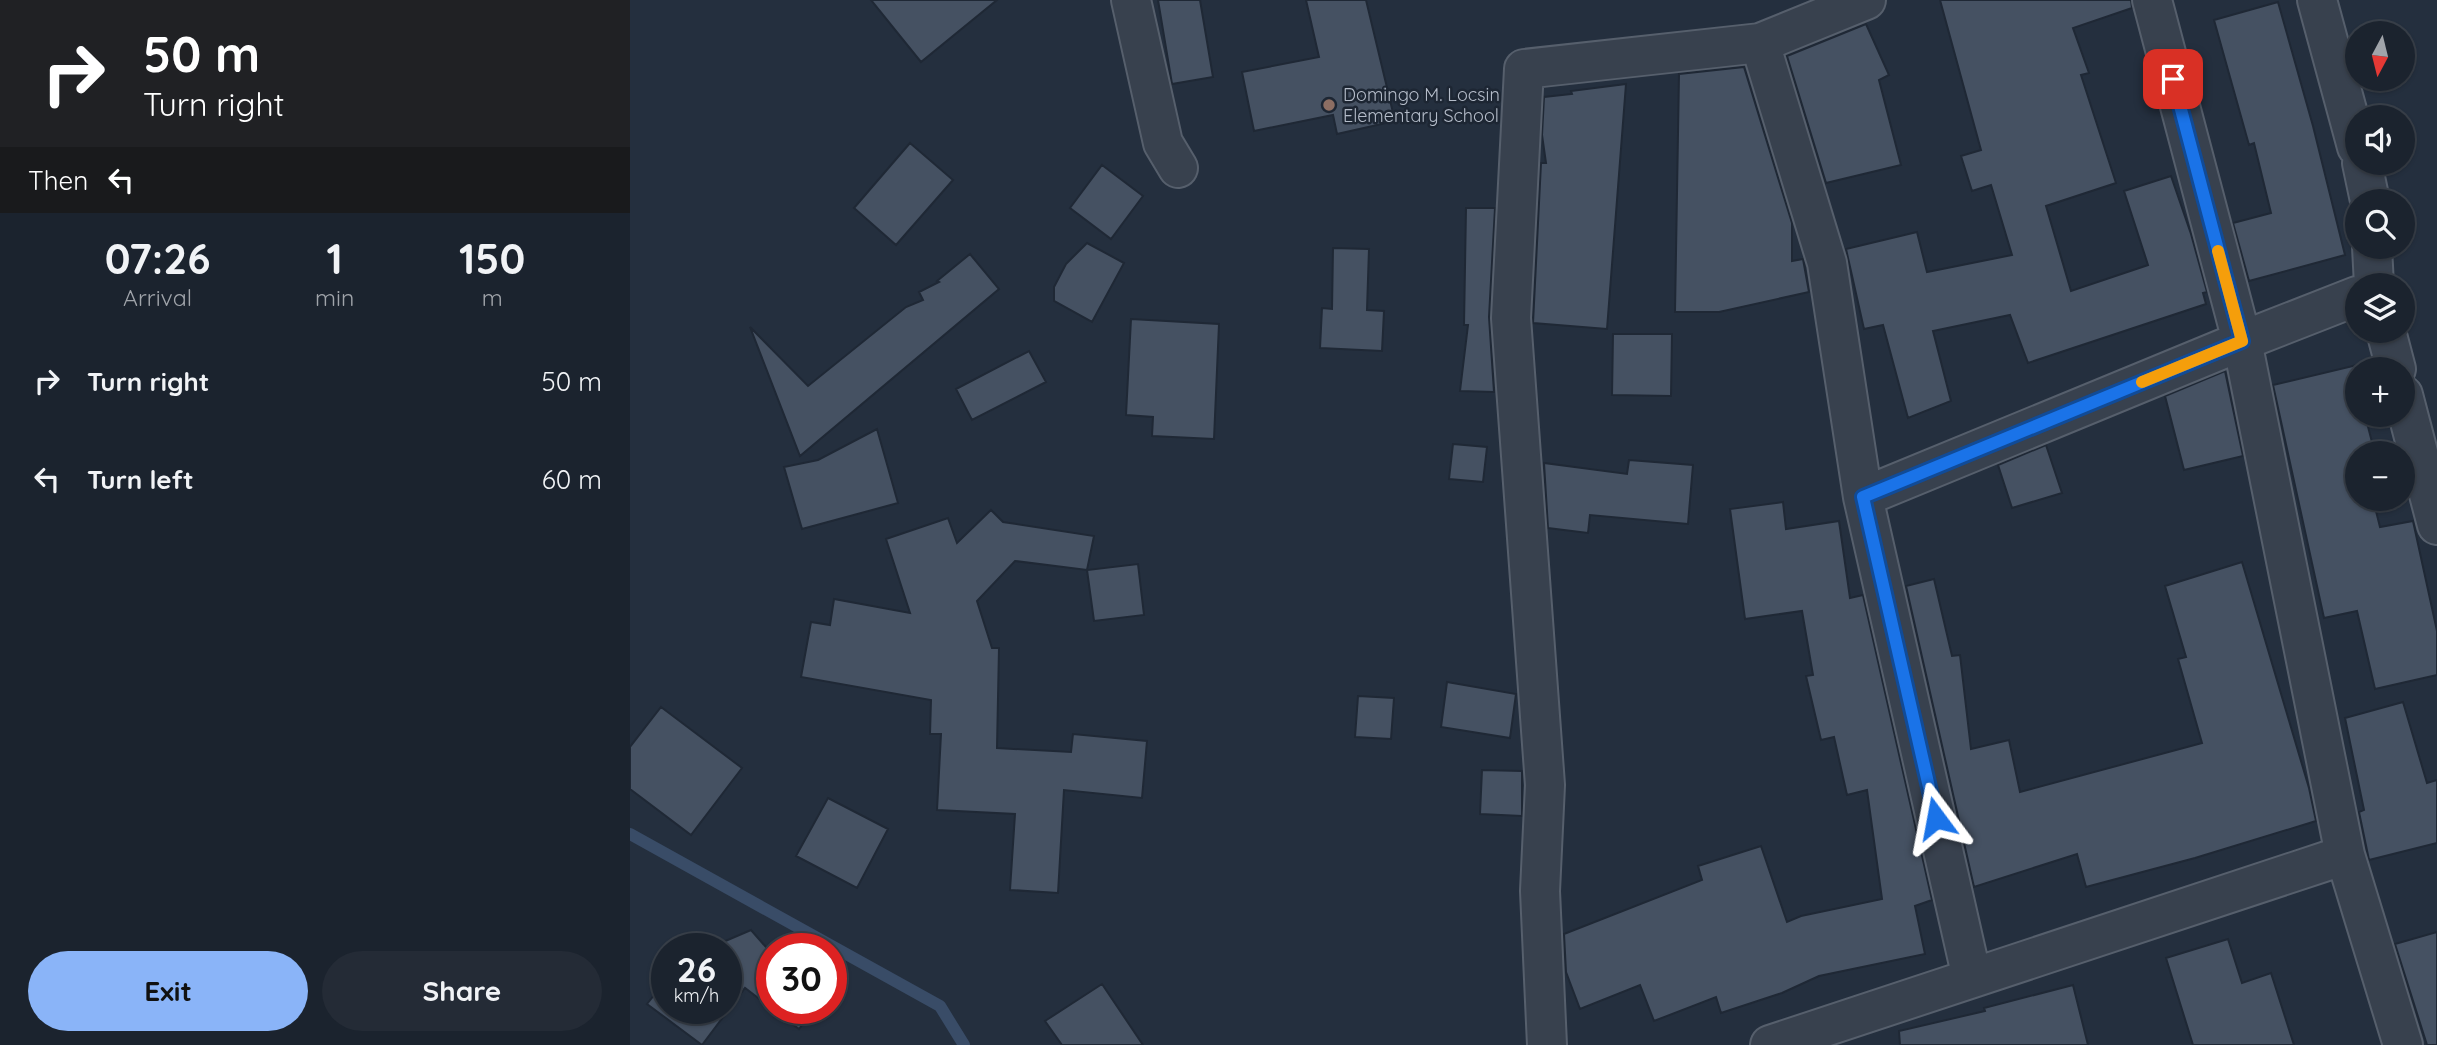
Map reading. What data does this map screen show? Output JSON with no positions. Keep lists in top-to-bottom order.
{
  "places": ["Domingo M. Locsin Elementary School"],
  "north": "bottom",
  "page": {
    "turn": ["50 m", "Turn right"],
    "map_buttons": ["+", "−"],
    "then": "Then",
    "eta": [
      "07:26",
      "Arrival",
      "1",
      "min",
      "150",
      "m"
    ],
    "list": [
      {
        "name": "Turn right",
        "value": "50 m"
      },
      {
        "name": "Turn left",
        "value": "60 m"
      }
    ],
    "speed": "26 km/h",
    "limit": "30",
    "buttons": ["Exit", "Share"]
  }
}
